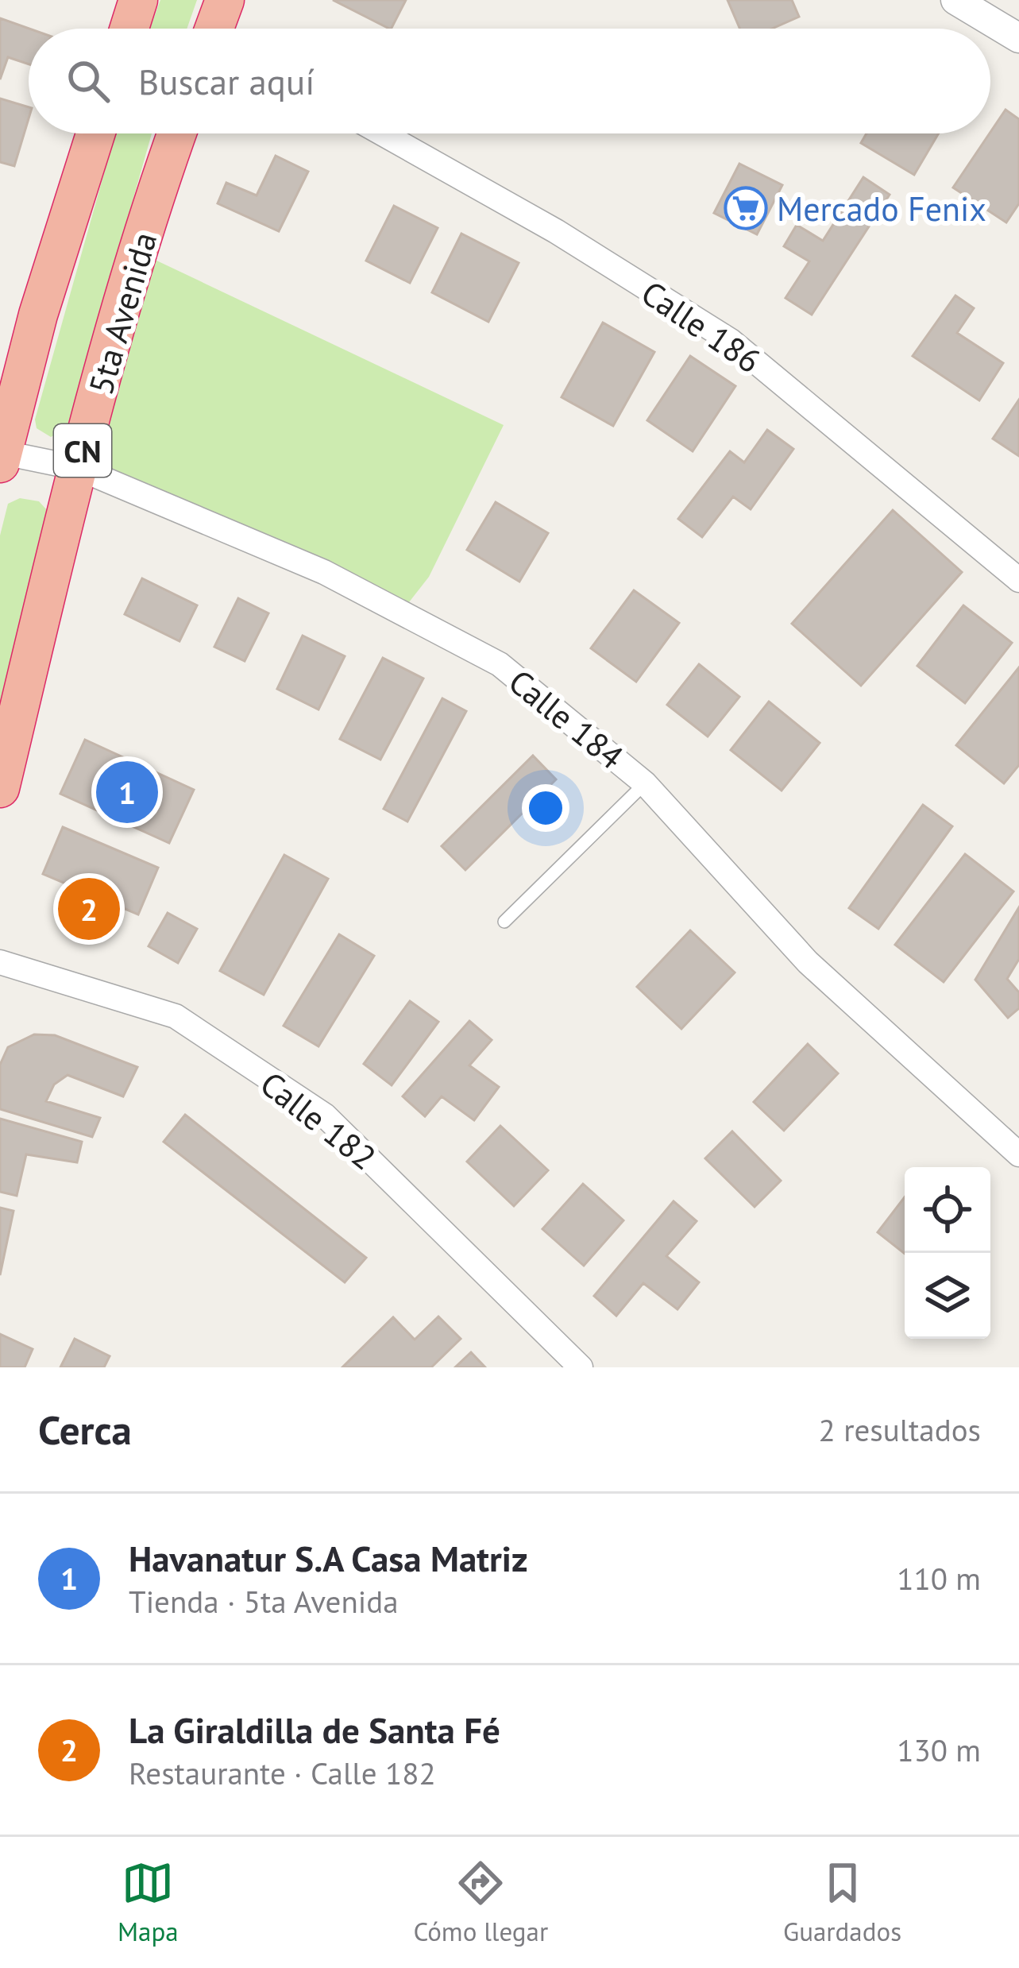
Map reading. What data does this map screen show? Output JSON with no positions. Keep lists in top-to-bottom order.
{
  "streets": {
    "highway": ["5ta Avenida", "CN"],
    "street": ["Calle 186", "Calle 184", "Calle 182"]
  },
  "crossings": [
    ["5ta Avenida", "Calle 184"],
    ["CN", "Calle 184"]
  ],
  "places": {
    "supermarket": ["Mercado Fenix"]
  },
  "page": {
    "search": "Buscar aquí",
    "pins": ["1", "2"],
    "heading": ["Cerca", "2 resultados"],
    "list": [
      {
        "mark": "1",
        "name": "Havanatur S.A Casa Matriz",
        "note": "Tienda · 5ta Avenida",
        "value": "110 m"
      },
      {
        "mark": "2",
        "name": "La Giraldilla de Santa Fé",
        "note": "Restaurante · Calle 182",
        "value": "130 m"
      }
    ],
    "nav": ["Mapa", "Cómo llegar", "Guardados"]
  }
}
